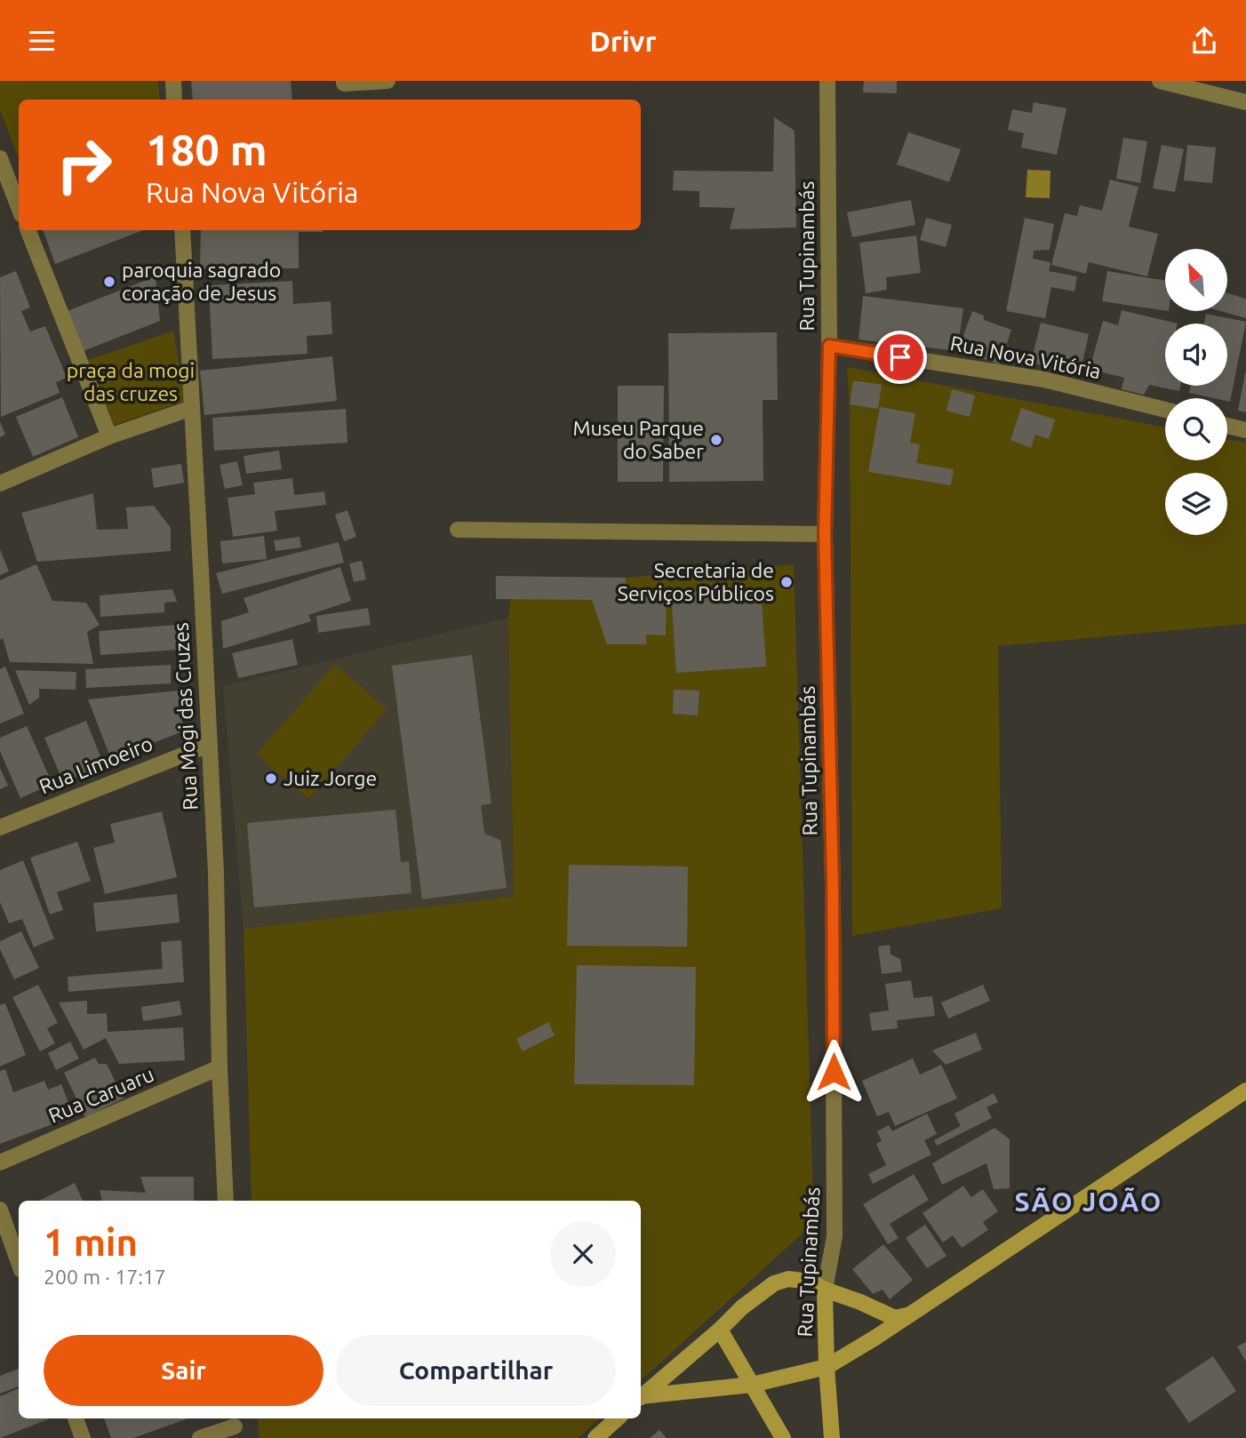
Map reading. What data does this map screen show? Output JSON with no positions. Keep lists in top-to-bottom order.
{
  "streets": {
    "street": [
      "Rua Tupinambás",
      "Rua Nova Vitória",
      "Rua Mogi das Cruzes",
      "Rua Limoeiro",
      "Rua Caruaru"
    ]
  },
  "crossings": [
    ["Rua Tupinambás", "Rua Nova Vitória"],
    ["Rua Mogi das Cruzes", "Rua Limoeiro"],
    ["Rua Mogi das Cruzes", "Rua Caruaru"]
  ],
  "districts": ["SÃO JOÃO"],
  "parks": ["praça da mogi das cruzes"],
  "places": [
    "paroquia sagrado coração de Jesus",
    "Museu Parque do Saber",
    "Secretaria de Serviços Públicos",
    "Juiz Jorge"
  ],
  "north": "top left",
  "page": {
    "header": "Drivr",
    "turn": ["180 m", "Rua Nova Vitória"],
    "heading": ["1 min", "200 m · 17:17"],
    "buttons": ["Sair", "Compartilhar"]
  }
}
